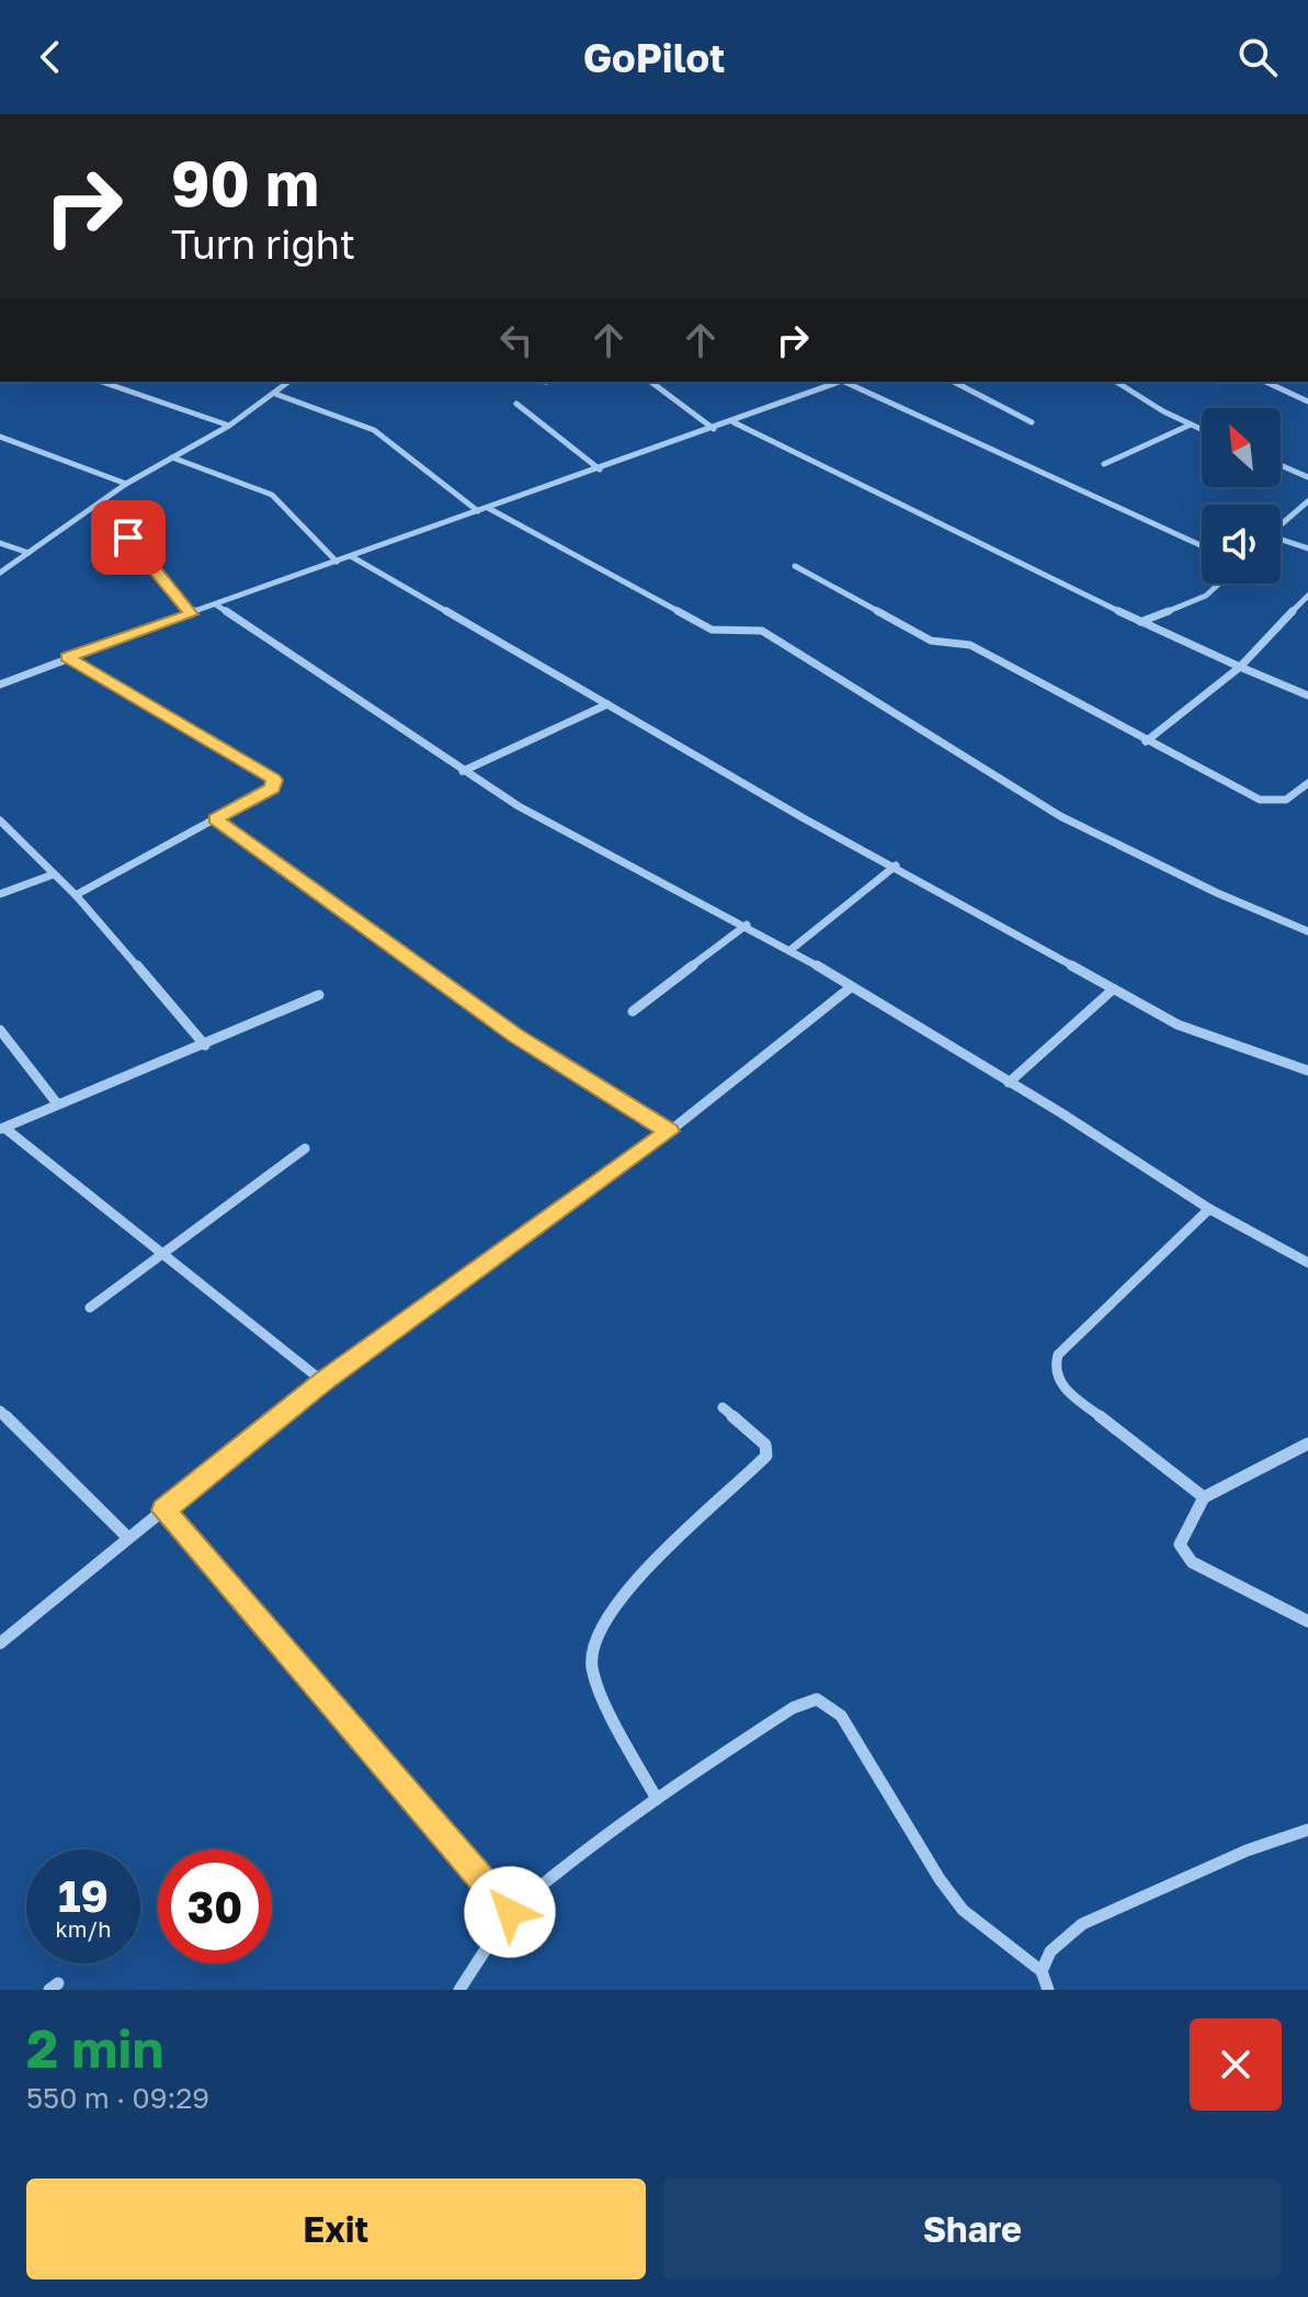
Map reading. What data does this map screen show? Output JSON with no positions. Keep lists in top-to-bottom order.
{
  "north": "top left",
  "page": {
    "header": "GoPilot",
    "turn": ["90 m", "Turn right"],
    "speed": "19 km/h",
    "limit": "30",
    "heading": ["2 min", "550 m · 09:29"],
    "buttons": ["Exit", "Share"]
  }
}
